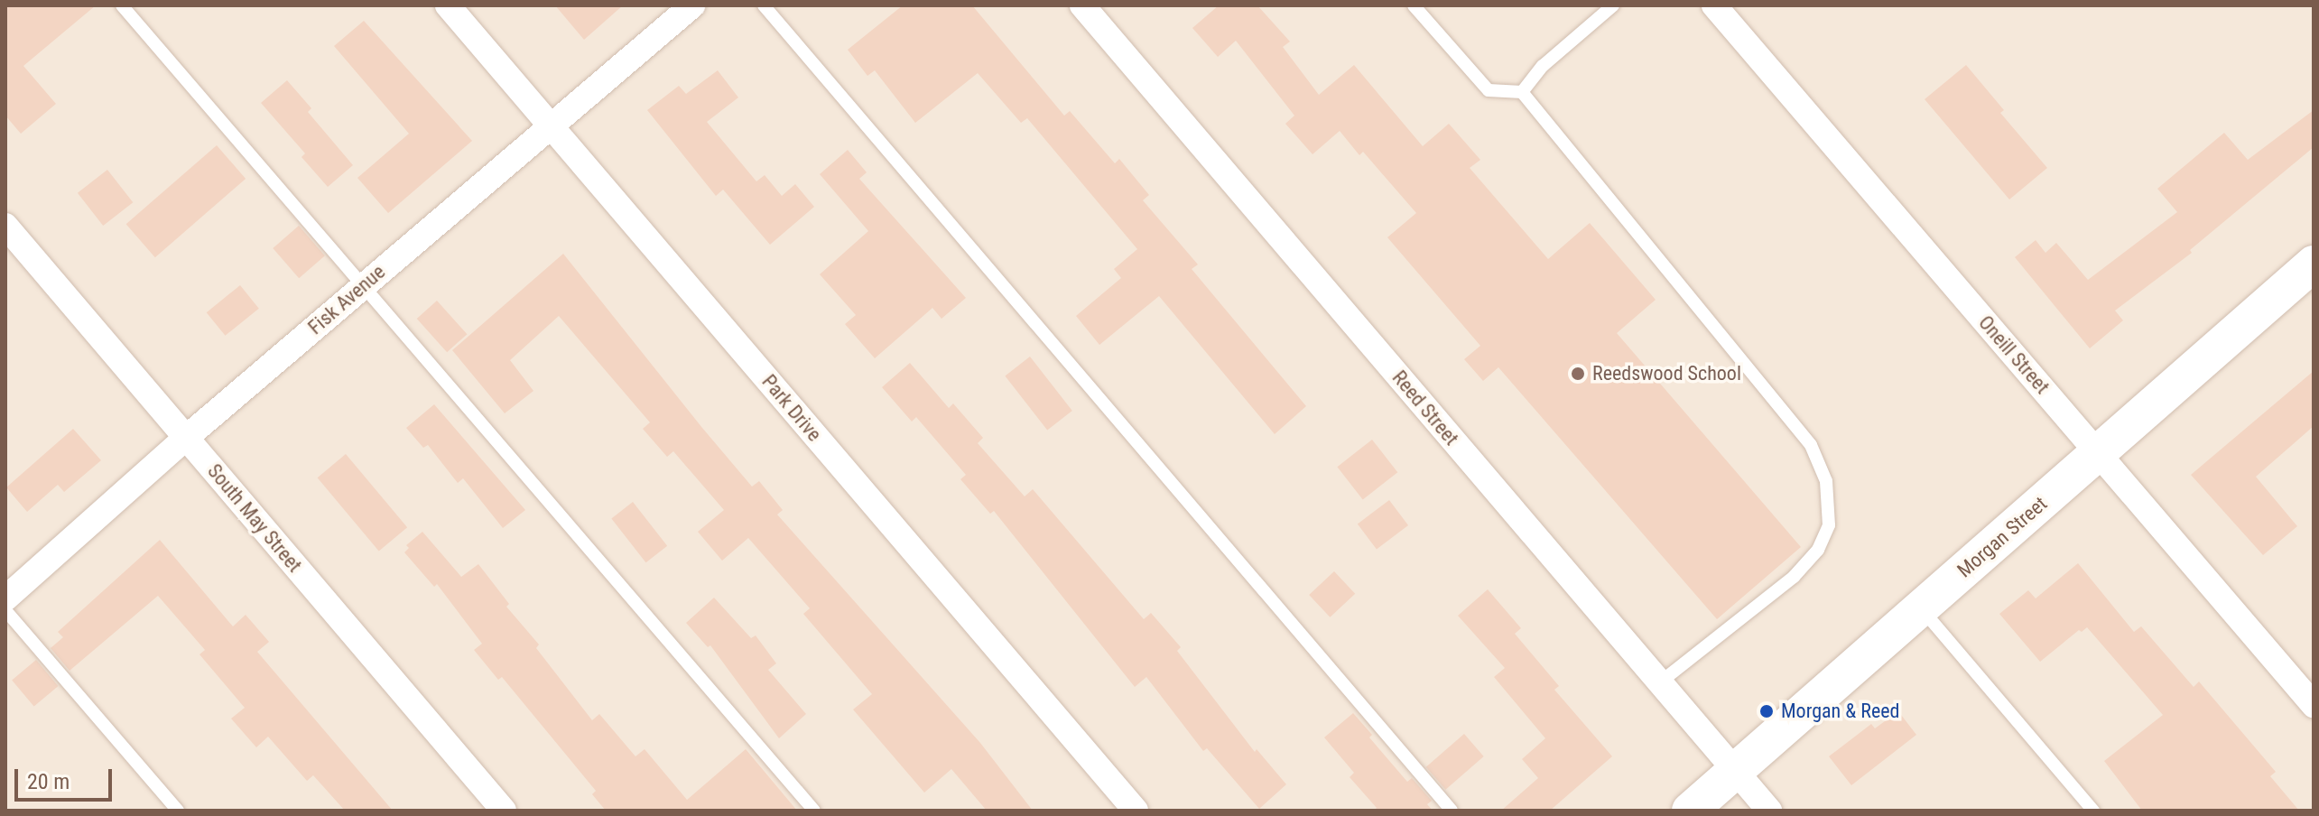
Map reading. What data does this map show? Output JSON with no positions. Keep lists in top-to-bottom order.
{
  "streets": {
    "street": [
      "Fisk Avenue",
      "Oneill Street",
      "Park Drive",
      "Reed Street",
      "South May Street",
      "Morgan Street"
    ]
  },
  "crossings": [
    ["Fisk Avenue", "Park Drive"],
    ["Fisk Avenue", "South May Street"],
    ["Oneill Street", "Morgan Street"],
    ["Reed Street", "Morgan Street"]
  ],
  "places": ["Reedswood School", "Morgan & Reed"],
  "scale_bar": "20 m"
}
